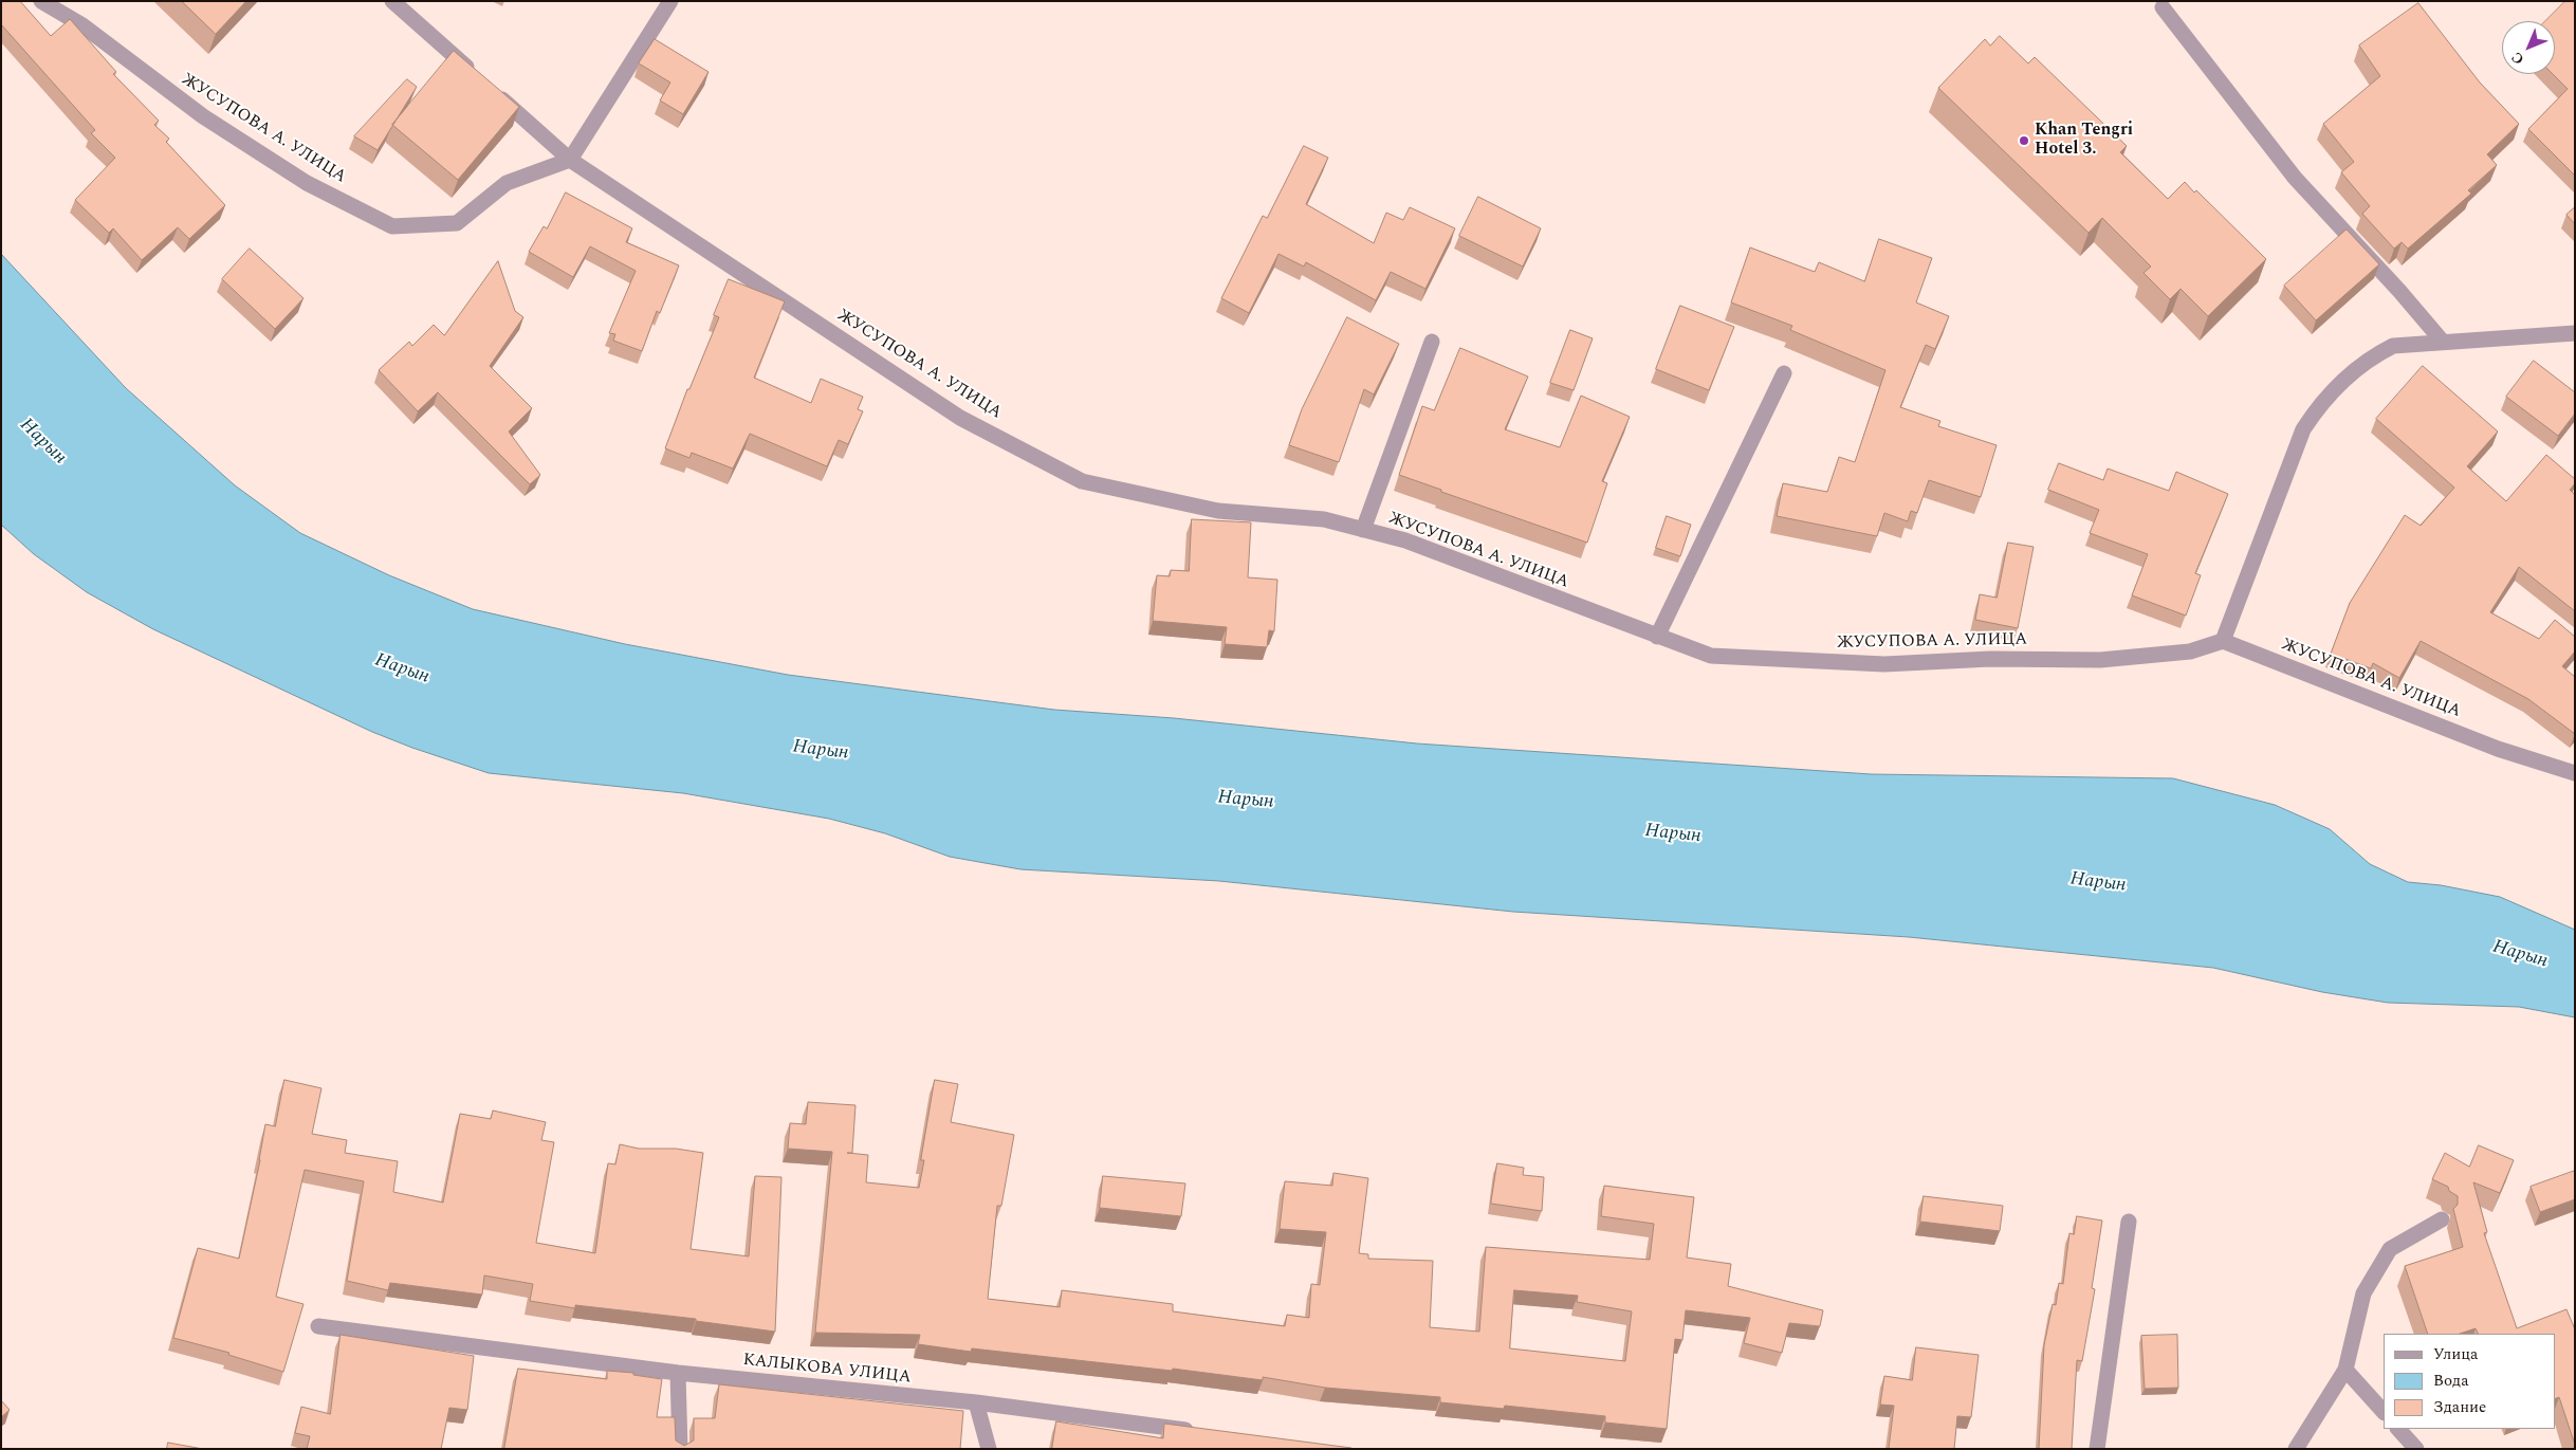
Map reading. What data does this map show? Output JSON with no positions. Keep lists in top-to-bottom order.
{
  "streets": {
    "street": ["ЖУСУПОВА А. УЛИЦА", "КАЛЫКОВА УЛИЦА"]
  },
  "water": ["Нарын"],
  "places": ["Khan Tengri Hotel 3."],
  "legend": ["Улица", "Вода", "Здание"],
  "north": "bottom left"
}
